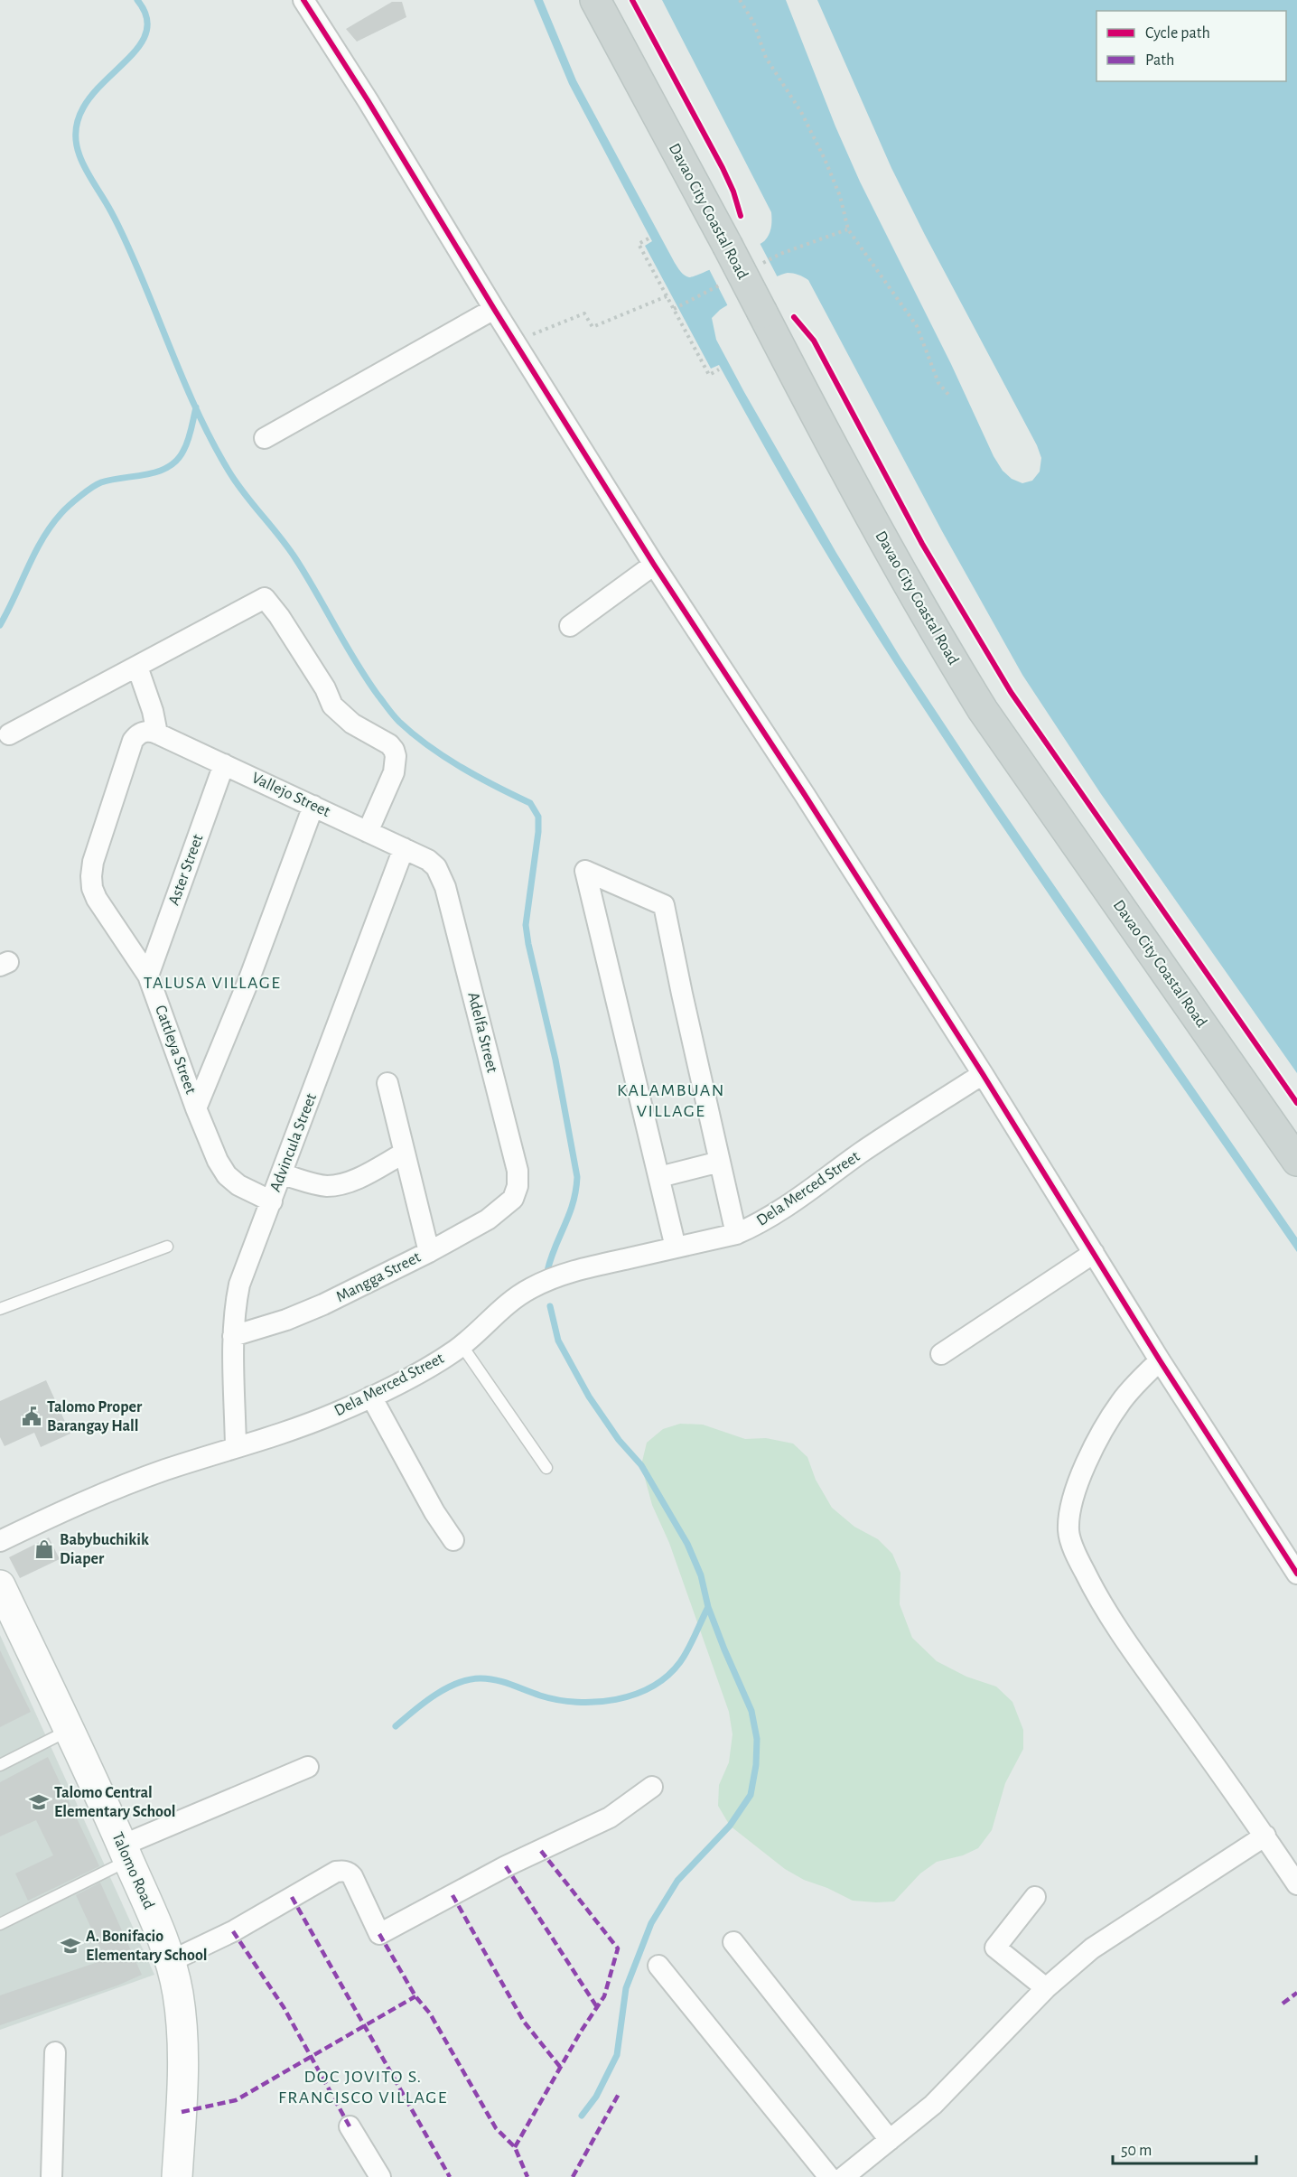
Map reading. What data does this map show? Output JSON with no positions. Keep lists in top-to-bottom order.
{
  "streets": {
    "main road": ["Davao City Coastal Road"],
    "street": [
      "Vallejo Street",
      "Aster Street",
      "Adelfa Street",
      "Cattleya Street",
      "Advincula Street",
      "Dela Merced Street",
      "Mangga Street",
      "Talomo Road"
    ]
  },
  "crossings": [
    ["Vallejo Street", "Aster Street"],
    ["Vallejo Street", "Adelfa Street"],
    ["Vallejo Street", "Cattleya Street"],
    ["Vallejo Street", "Advincula Street"],
    ["Aster Street", "Cattleya Street"],
    ["Adelfa Street", "Mangga Street"],
    ["Cattleya Street", "Advincula Street"],
    ["Advincula Street", "Dela Merced Street"],
    ["Advincula Street", "Mangga Street"]
  ],
  "districts": ["TALUSA VILLAGE", "KALAMBUAN VILLAGE", "DOC JOVITO S. FRANCISCO VILLAGE"],
  "places": {
    "public building": ["Talomo Proper Barangay Hall"],
    "shop": ["Babybuchikik Diaper"],
    "school or university": ["Talomo Central Elementary School", "A. Bonifacio Elementary School"]
  },
  "legend": ["Cycle path", "Path"],
  "scale_bar": "50 m"
}
